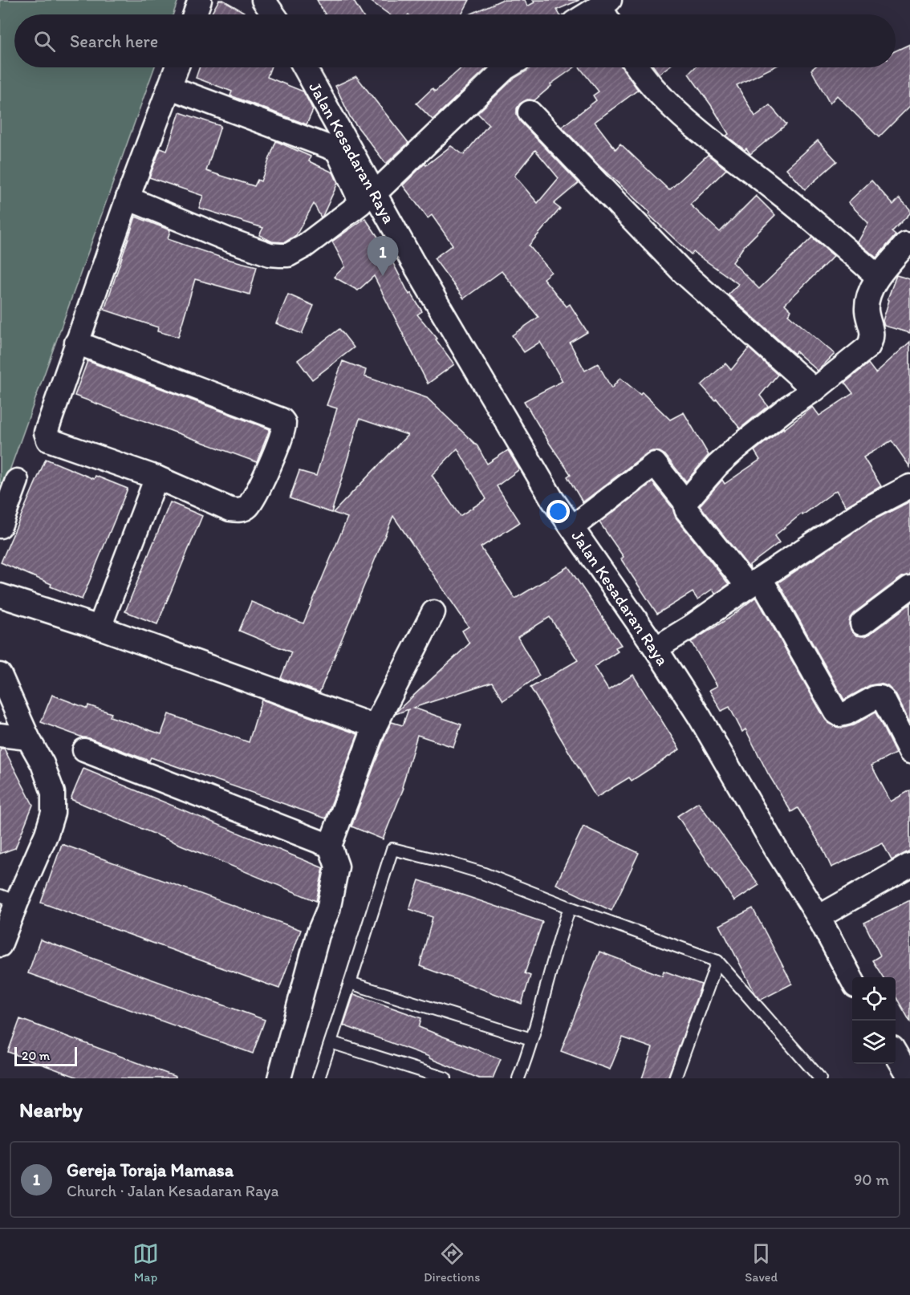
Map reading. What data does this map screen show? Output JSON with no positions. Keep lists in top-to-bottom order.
{
  "streets": {
    "street": ["Jalan Kesadaran Raya"]
  },
  "scale_bar": "20 m",
  "page": {
    "search": "Search here",
    "pins": "1",
    "scale": "20 m",
    "heading": "Nearby",
    "list": [
      {
        "mark": "1",
        "name": "Gereja Toraja Mamasa",
        "note": "Church · Jalan Kesadaran Raya",
        "value": "90 m"
      }
    ],
    "nav": ["Map", "Directions", "Saved"]
  }
}
